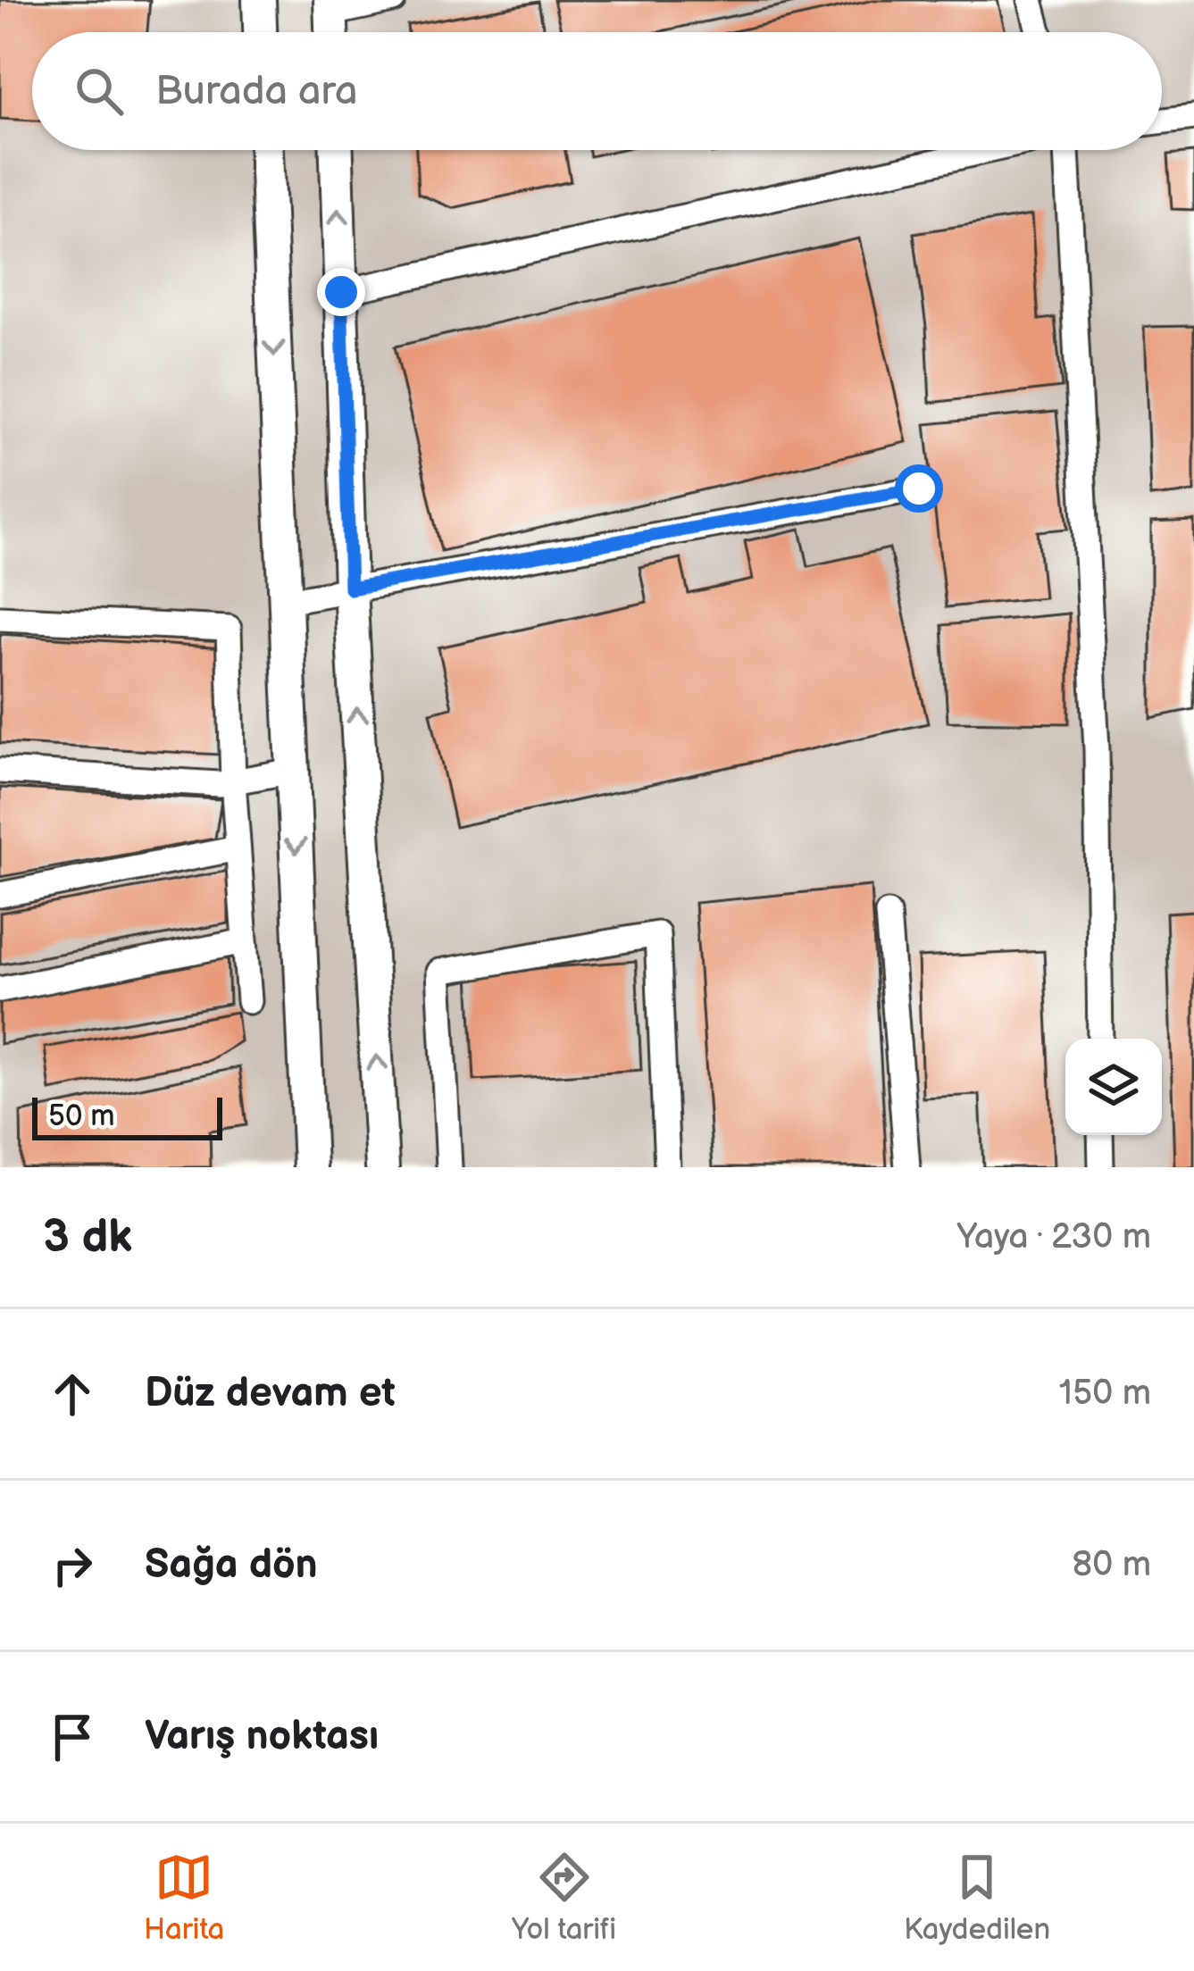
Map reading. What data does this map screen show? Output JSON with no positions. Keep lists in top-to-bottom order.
{
  "scale_bar": "50 m",
  "page": {
    "search": "Burada ara",
    "scale": "50 m",
    "heading": ["3 dk", "Yaya · 230 m"],
    "list": [
      ["Düz devam et", "150 m"],
      ["Sağa dön", "80 m"],
      "Varış noktası"
    ],
    "nav": ["Harita", "Yol tarifi", "Kaydedilen"]
  }
}
